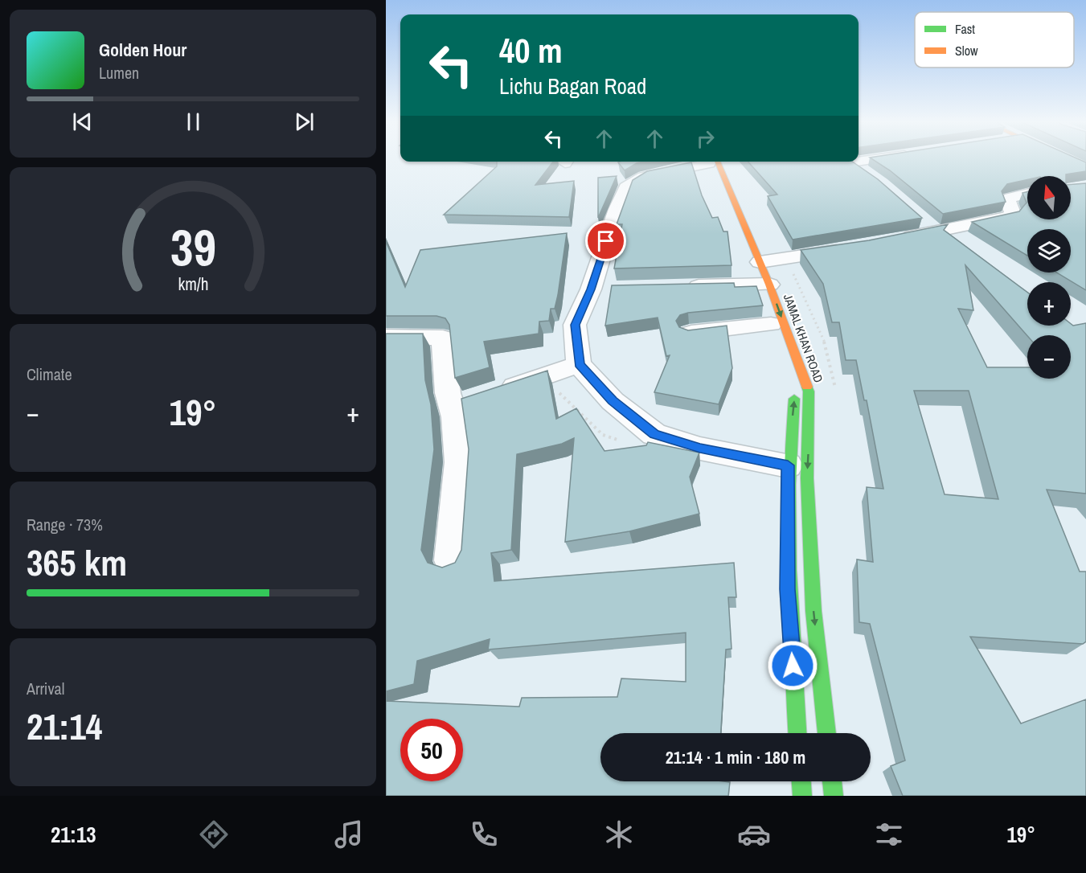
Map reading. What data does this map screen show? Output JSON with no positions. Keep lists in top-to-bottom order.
{
  "streets": {
    "main road": ["JAMAL KHAN ROAD"]
  },
  "legend": ["Fast", "Slow"],
  "north": "top",
  "page": {
    "turn": ["40 m", "Lichu Bagan Road"],
    "song": ["Golden Hour", "Lumen"],
    "map_buttons": ["+", "−"],
    "tile": [
      "Climate",
      ["Range · 73%", "365 km"],
      ["Arrival", "21:14"]
    ],
    "heat": ["−", "19°", "+"],
    "limit": "50",
    "trip": "21:14 · 1 min · 180 m",
    "tabs": ["21:13", "19°"],
    "gauge": ["39", "km/h"]
  }
}
